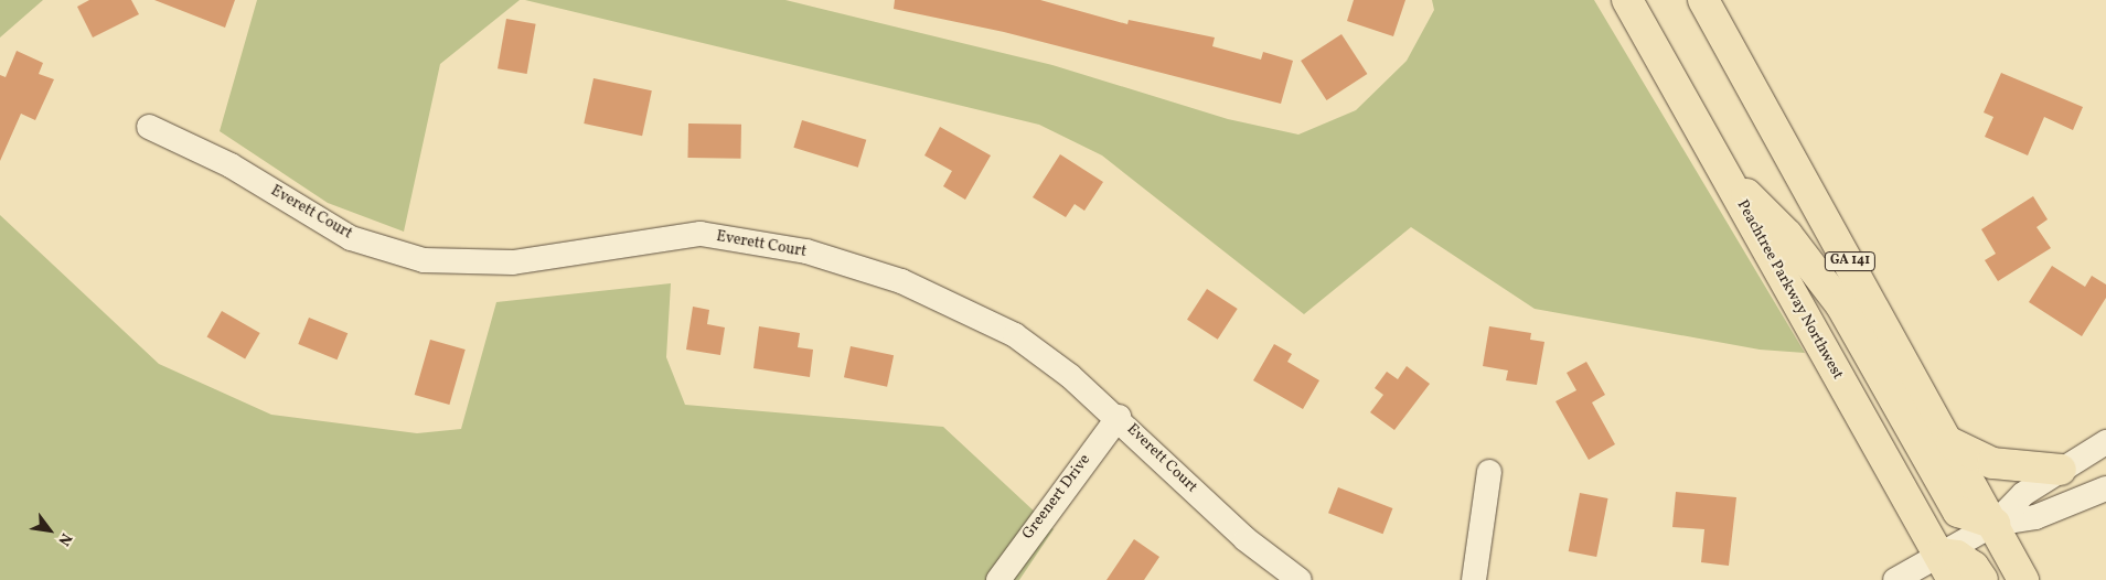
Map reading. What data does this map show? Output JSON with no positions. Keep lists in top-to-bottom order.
{
  "streets": {
    "highway": ["GA 141", "Peachtree Parkway Northwest"],
    "street": ["Everett Court", "Greenert Drive"]
  },
  "crossings": [
    ["Everett Court", "Greenert Drive"]
  ],
  "north": "bottom right"
}
